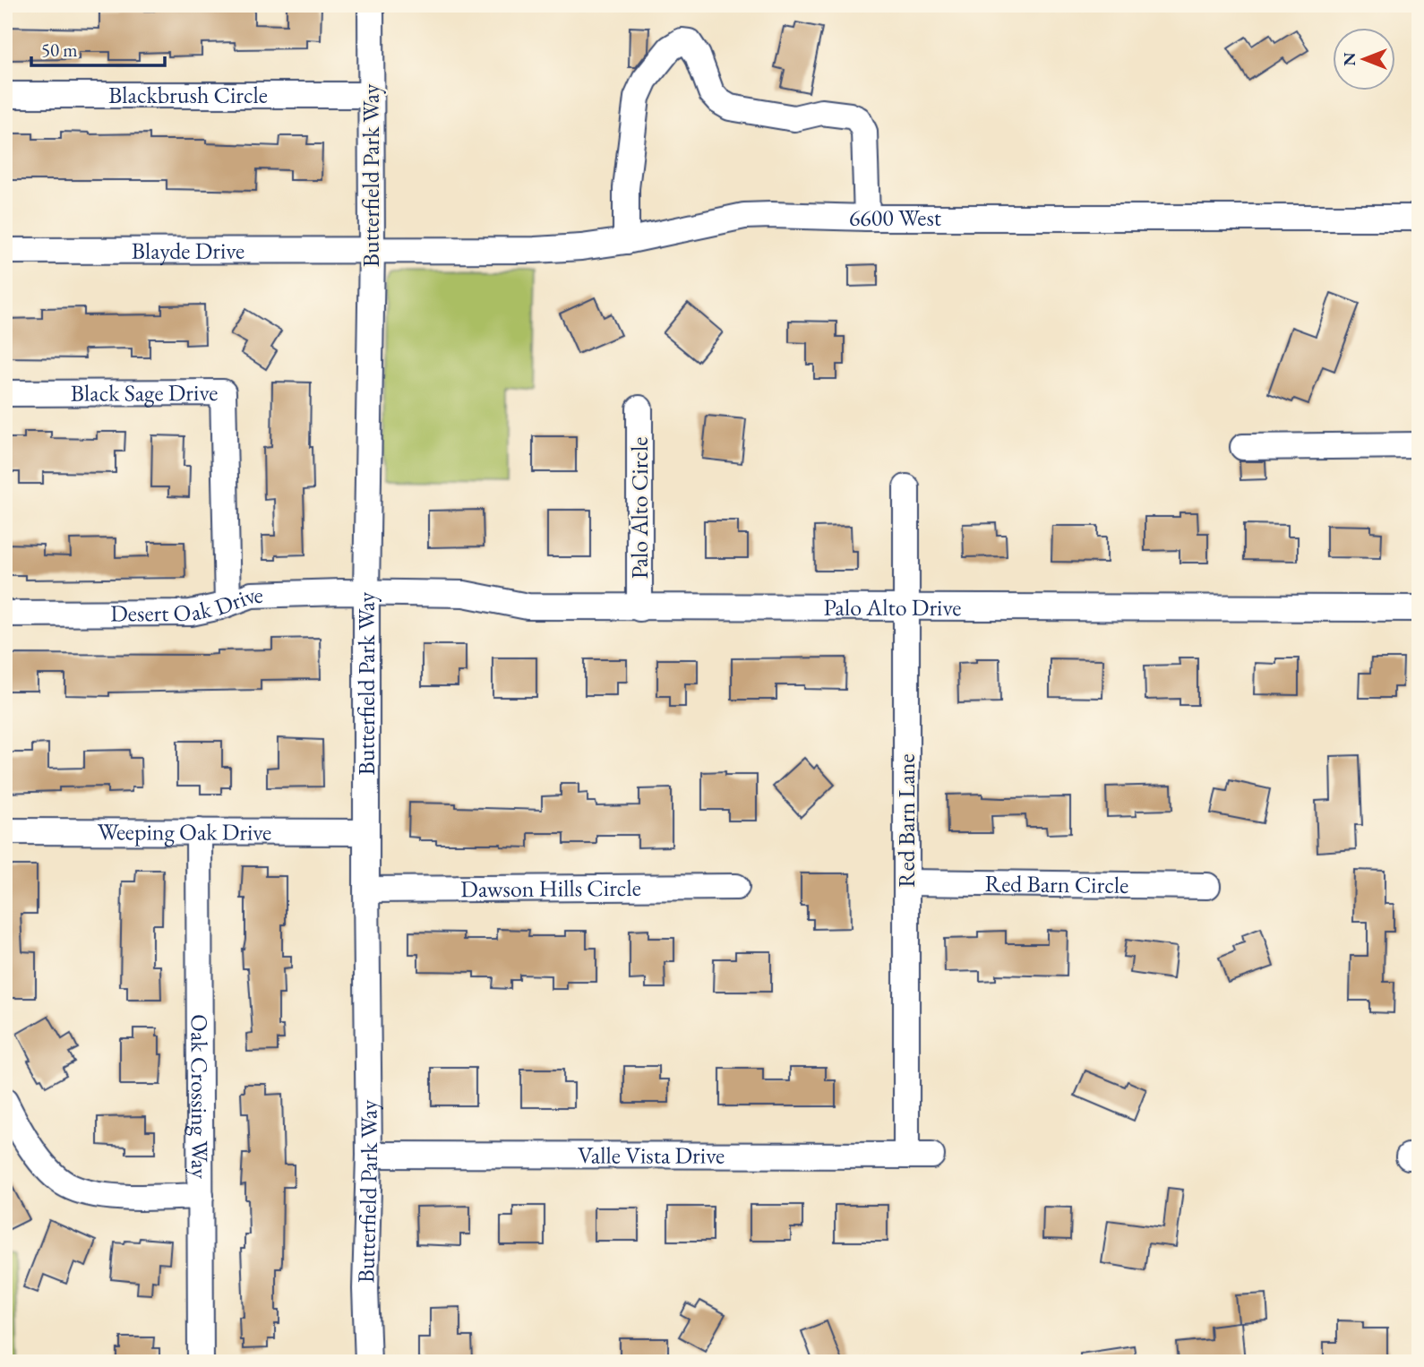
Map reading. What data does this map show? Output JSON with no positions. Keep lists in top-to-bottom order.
{
  "streets": {
    "street": [
      "Blackbrush Circle",
      "Butterfield Park Way",
      "6600 West",
      "Blayde Drive",
      "Black Sage Drive",
      "Palo Alto Circle",
      "Desert Oak Drive",
      "Palo Alto Drive",
      "Red Barn Lane",
      "Weeping Oak Drive",
      "Red Barn Circle",
      "Dawson Hills Circle",
      "Oak Crossing Way",
      "Valle Vista Drive"
    ]
  },
  "crossings": [
    ["Blackbrush Circle", "Butterfield Park Way"],
    ["Butterfield Park Way", "6600 West"],
    ["Butterfield Park Way", "Blayde Drive"],
    ["Butterfield Park Way", "Desert Oak Drive"],
    ["Butterfield Park Way", "Palo Alto Drive"],
    ["Butterfield Park Way", "Weeping Oak Drive"],
    ["Butterfield Park Way", "Dawson Hills Circle"],
    ["Butterfield Park Way", "Valle Vista Drive"],
    ["6600 West", "Blayde Drive"],
    ["Black Sage Drive", "Desert Oak Drive"],
    ["Palo Alto Circle", "Palo Alto Drive"],
    ["Desert Oak Drive", "Palo Alto Drive"],
    ["Palo Alto Drive", "Red Barn Lane"],
    ["Red Barn Lane", "Red Barn Circle"],
    ["Red Barn Lane", "Valle Vista Drive"],
    ["Weeping Oak Drive", "Oak Crossing Way"]
  ],
  "scale_bar": "50 m",
  "north": "left"
}
